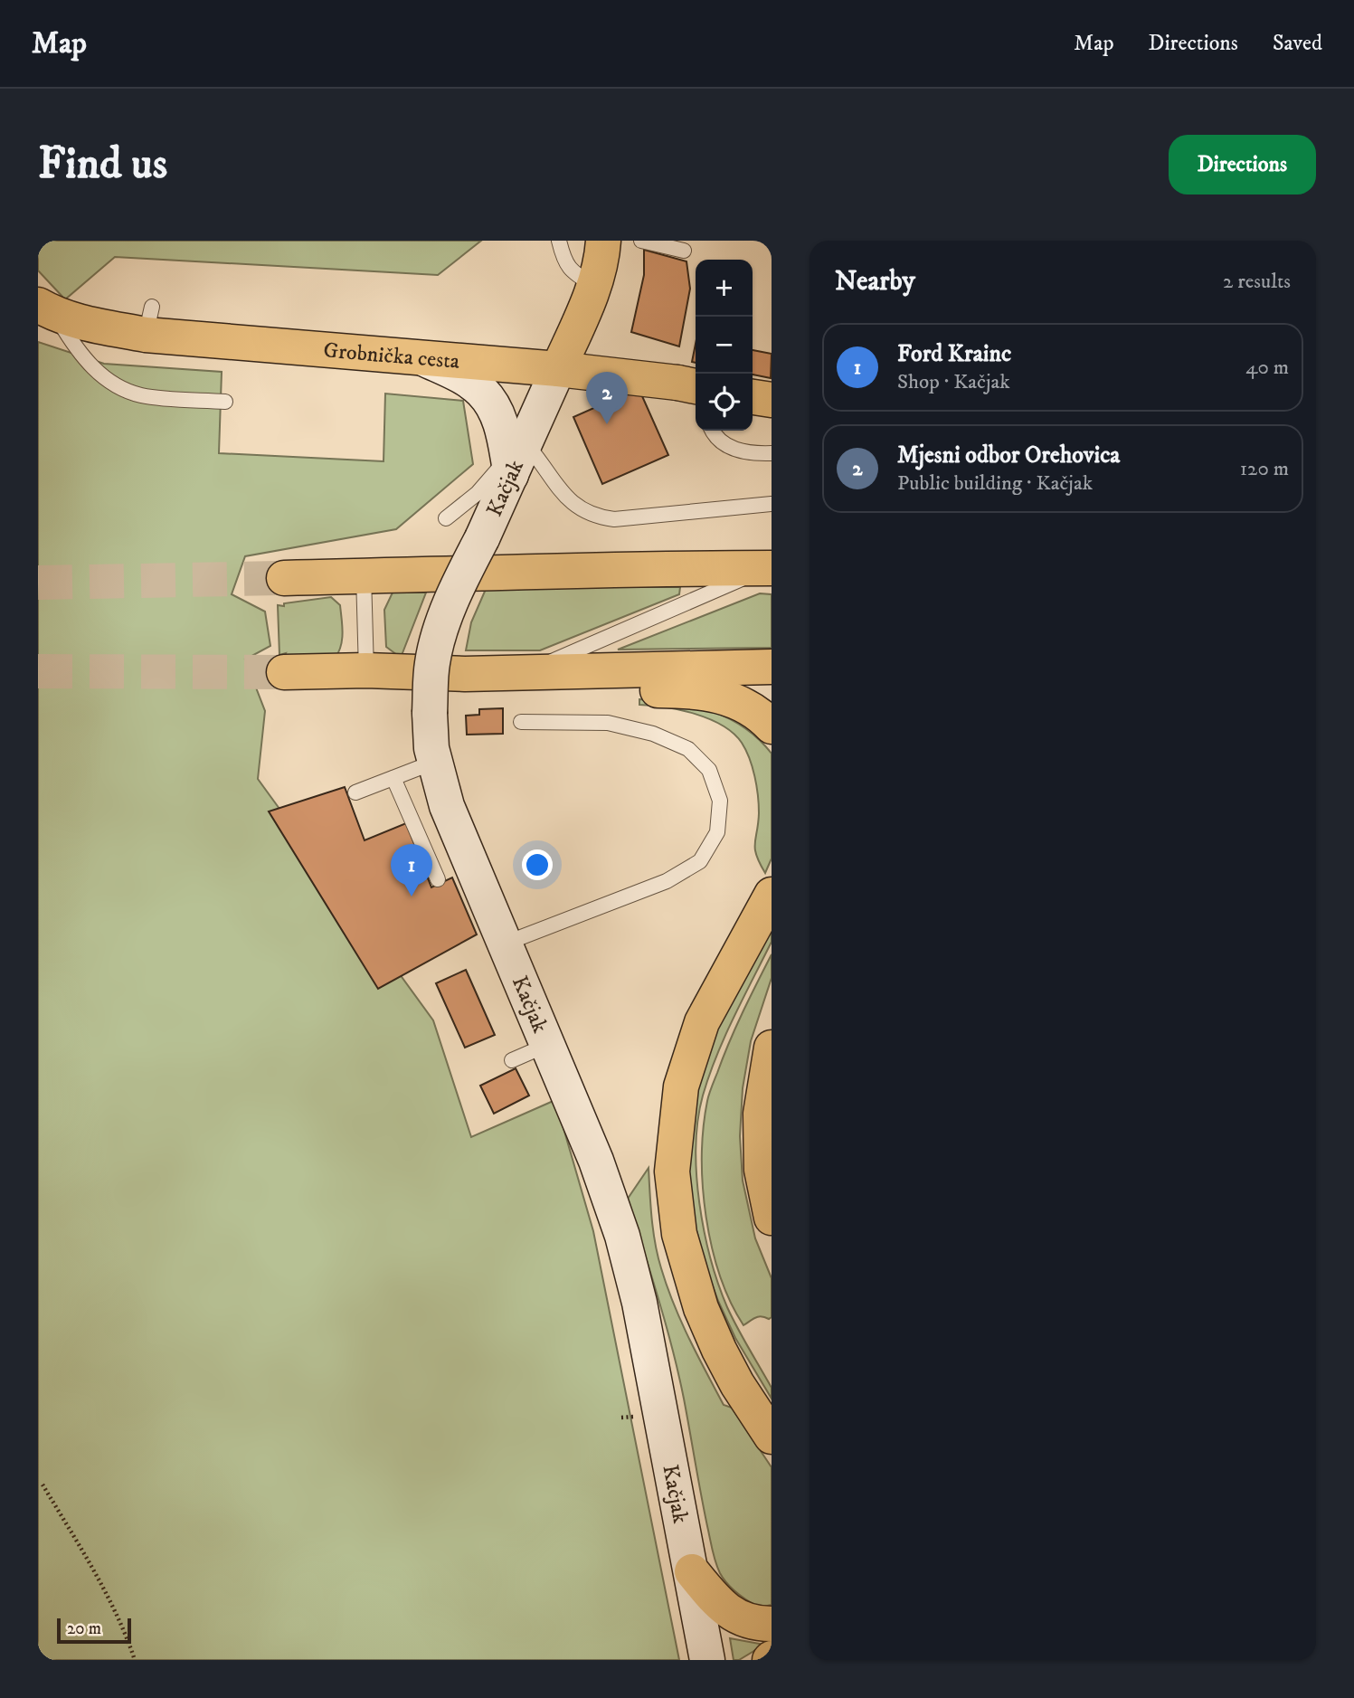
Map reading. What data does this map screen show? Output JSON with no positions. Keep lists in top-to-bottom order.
{
  "streets": {
    "main road": ["Grobnička cesta", "Kačjak"]
  },
  "crossings": [
    ["Grobnička cesta", "Kačjak"]
  ],
  "scale_bar": "20 m",
  "page": {
    "header": "Map",
    "nav": ["Map", "Directions", "Saved"],
    "buttons": "Directions",
    "title": "Find us",
    "heading": ["Nearby", "2 results"],
    "map_buttons": ["+", "−"],
    "list": [
      {
        "mark": "1",
        "name": "Ford Krainc",
        "note": "Shop · Kačjak",
        "value": "40 m"
      },
      {
        "mark": "2",
        "name": "Mjesni odbor Orehovica",
        "note": "Public building · Kačjak",
        "value": "120 m"
      }
    ],
    "pins": ["2", "1"],
    "scale": "20 m"
  }
}
